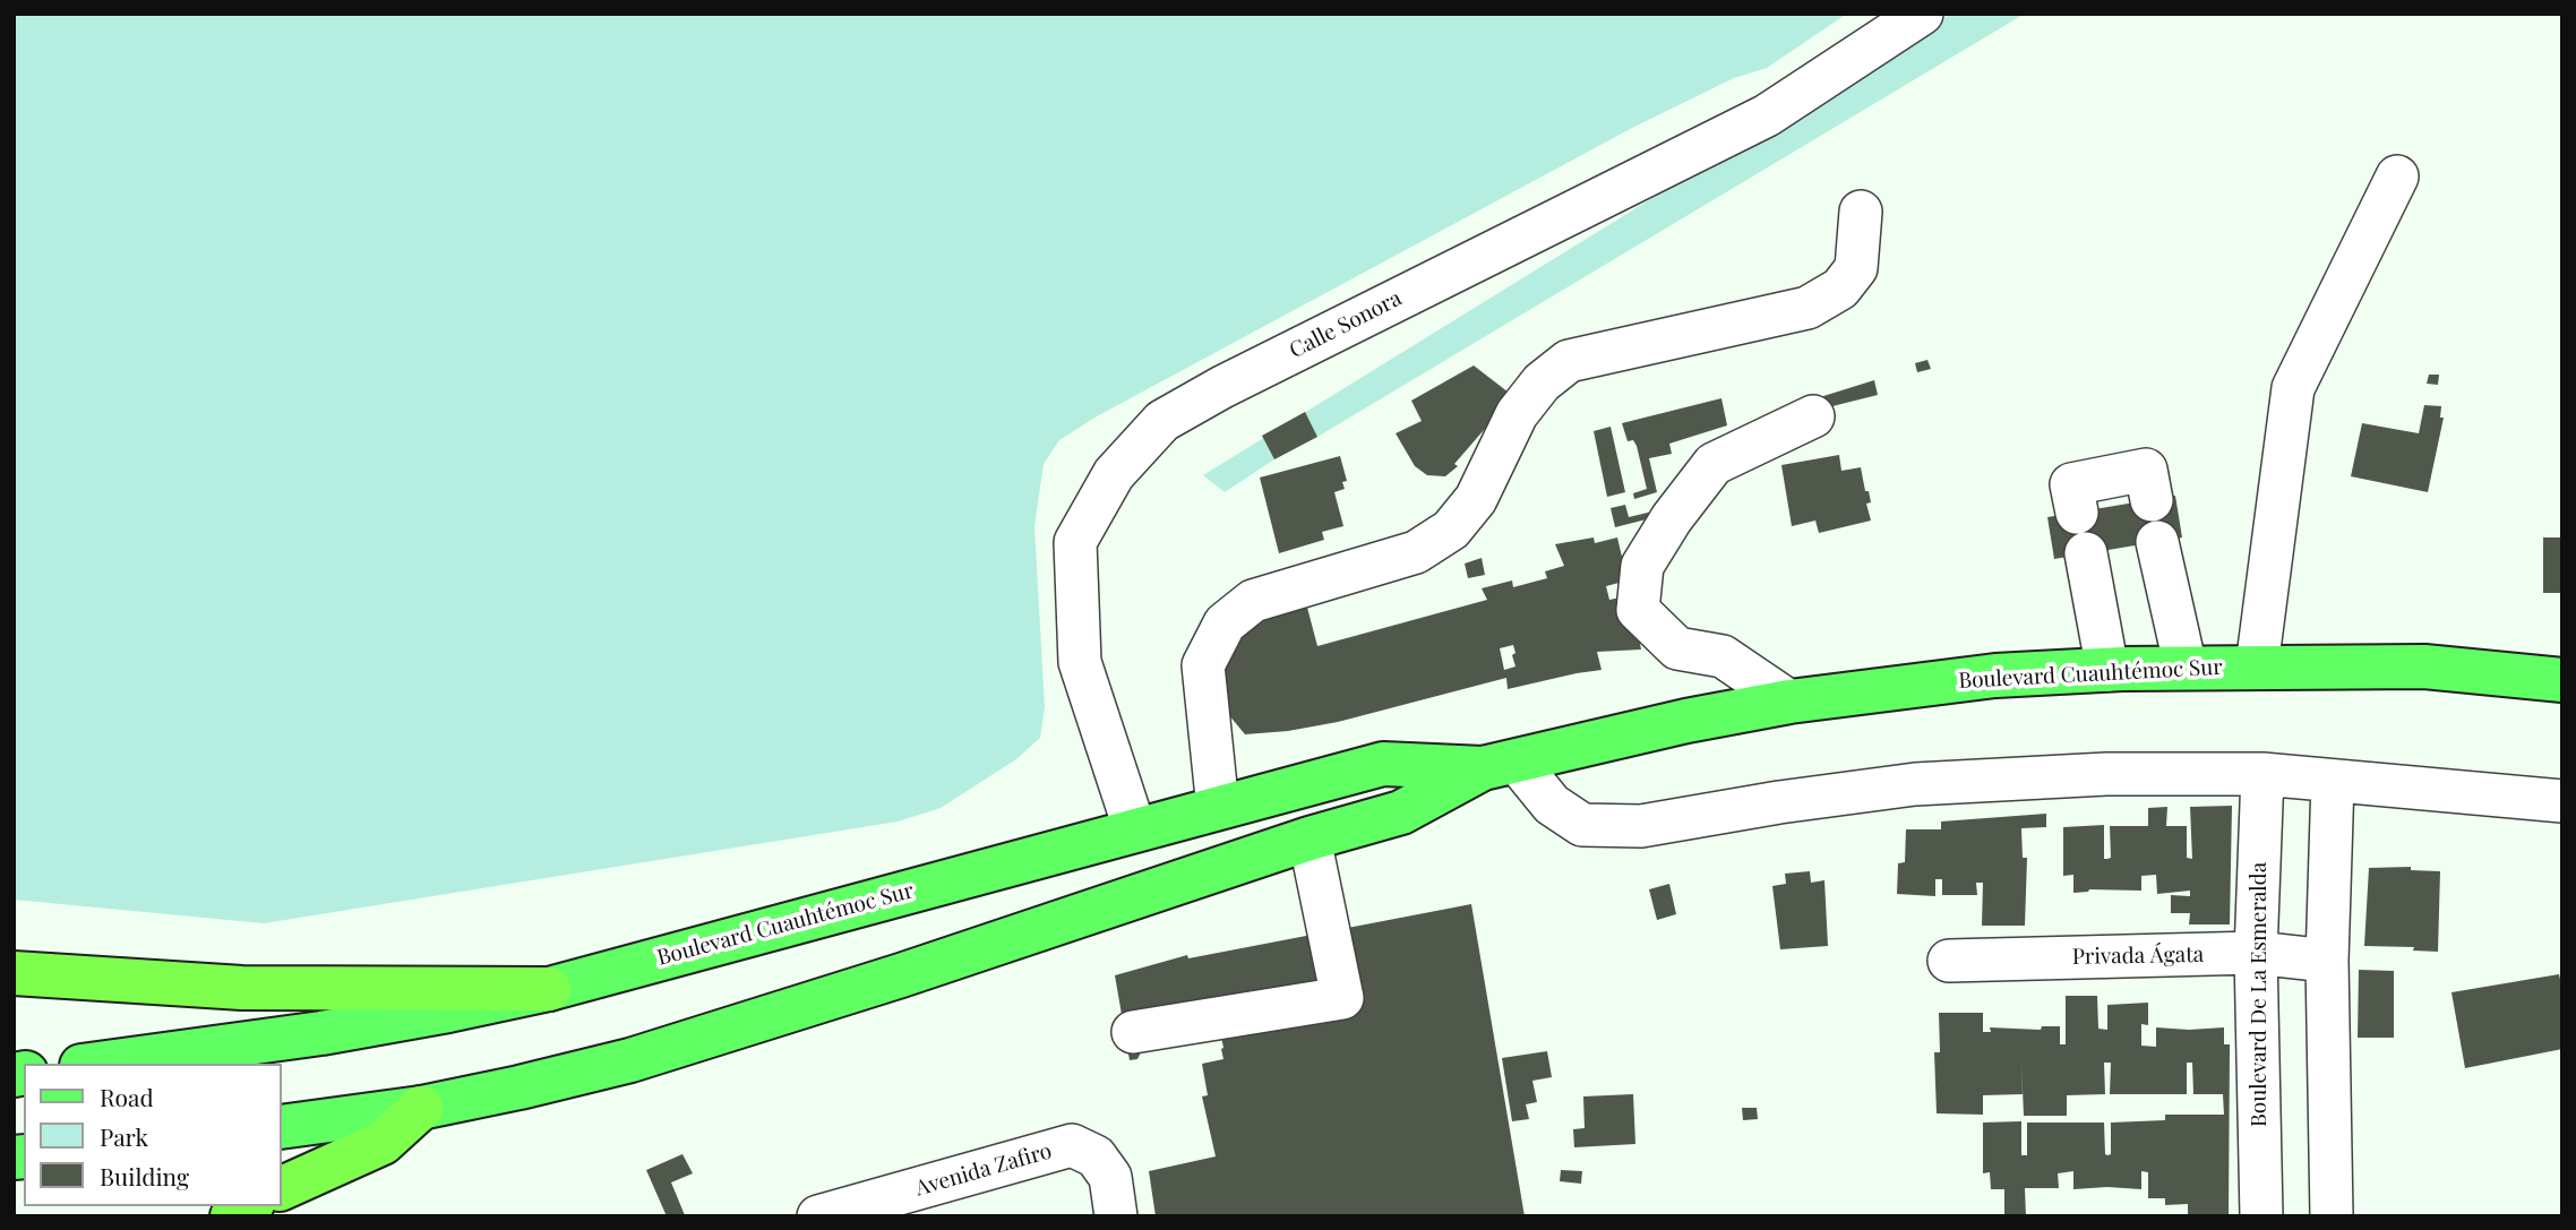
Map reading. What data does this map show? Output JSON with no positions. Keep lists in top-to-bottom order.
{
  "streets": {
    "main road": ["Boulevard Cuauhtémoc Sur"],
    "street": [
      "Calle Sonora",
      "Privada Ágata",
      "Boulevard De La Esmeralda",
      "Avenida Zafiro"
    ]
  },
  "crossings": [
    ["Calle Sonora", "Boulevard Cuauhtémoc Sur"],
    ["Privada Ágata", "Boulevard De La Esmeralda"]
  ],
  "legend": ["Road", "Park", "Building"]
}
